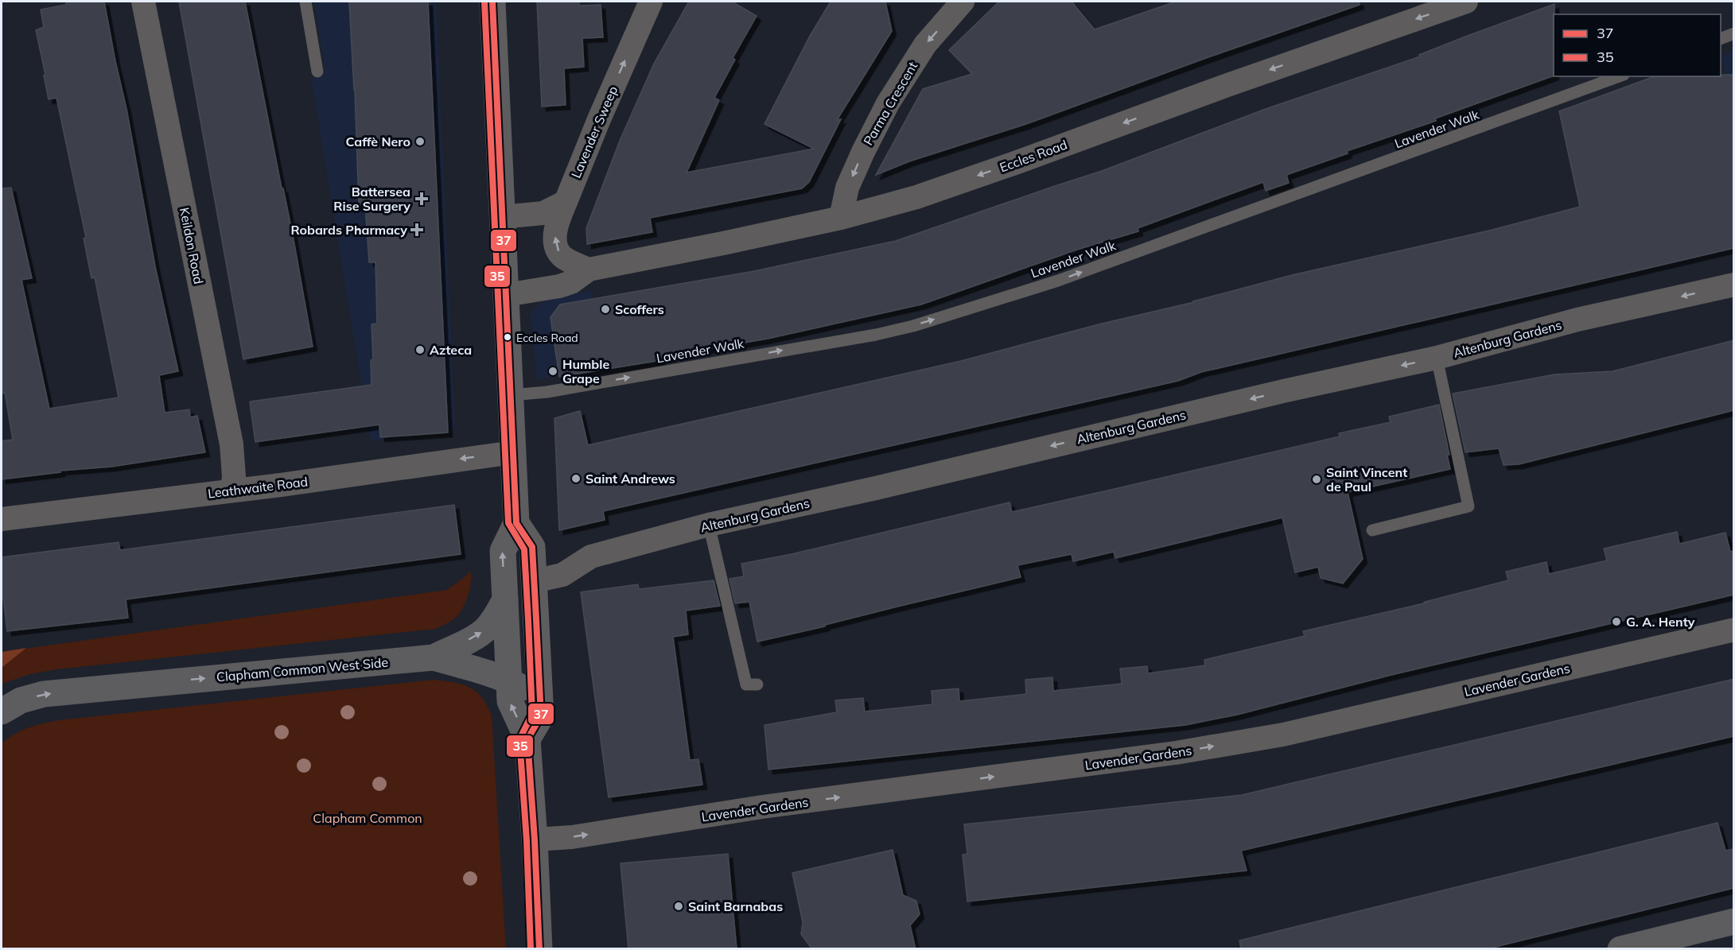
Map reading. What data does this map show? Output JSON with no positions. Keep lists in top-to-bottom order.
{
  "streets": {
    "highway": ["Clapham Common West Side"],
    "street": [
      "Parma Crescent",
      "Lavender Sweep",
      "Eccles Road",
      "Keildon Road",
      "Altenburg Gardens",
      "Leathwaite Road",
      "Lavender Gardens"
    ],
    "lane": ["Lavender Walk"]
  },
  "crossings": [
    ["Parma Crescent", "Eccles Road"],
    ["Keildon Road", "Leathwaite Road"]
  ],
  "one_way": [
    "Parma Crescent",
    "Lavender Walk",
    "Lavender Sweep",
    "Eccles Road",
    "Altenburg Gardens",
    "Leathwaite Road",
    "Clapham Common West Side",
    "Lavender Gardens"
  ],
  "parks": ["Clapham Common"],
  "places": {
    "other": [
      "Caffè Nero",
      "Scoffers",
      "Eccles Road",
      "Azteca",
      "Humble Grape",
      "Saint Andrews",
      "Saint Vincent de Paul",
      "G. A. Henty",
      "Saint Barnabas"
    ],
    "health": ["Battersea Rise Surgery", "Robards Pharmacy"]
  },
  "lines": ["transit line 37", "transit line 35"],
  "legend": ["37", "35"]
}
